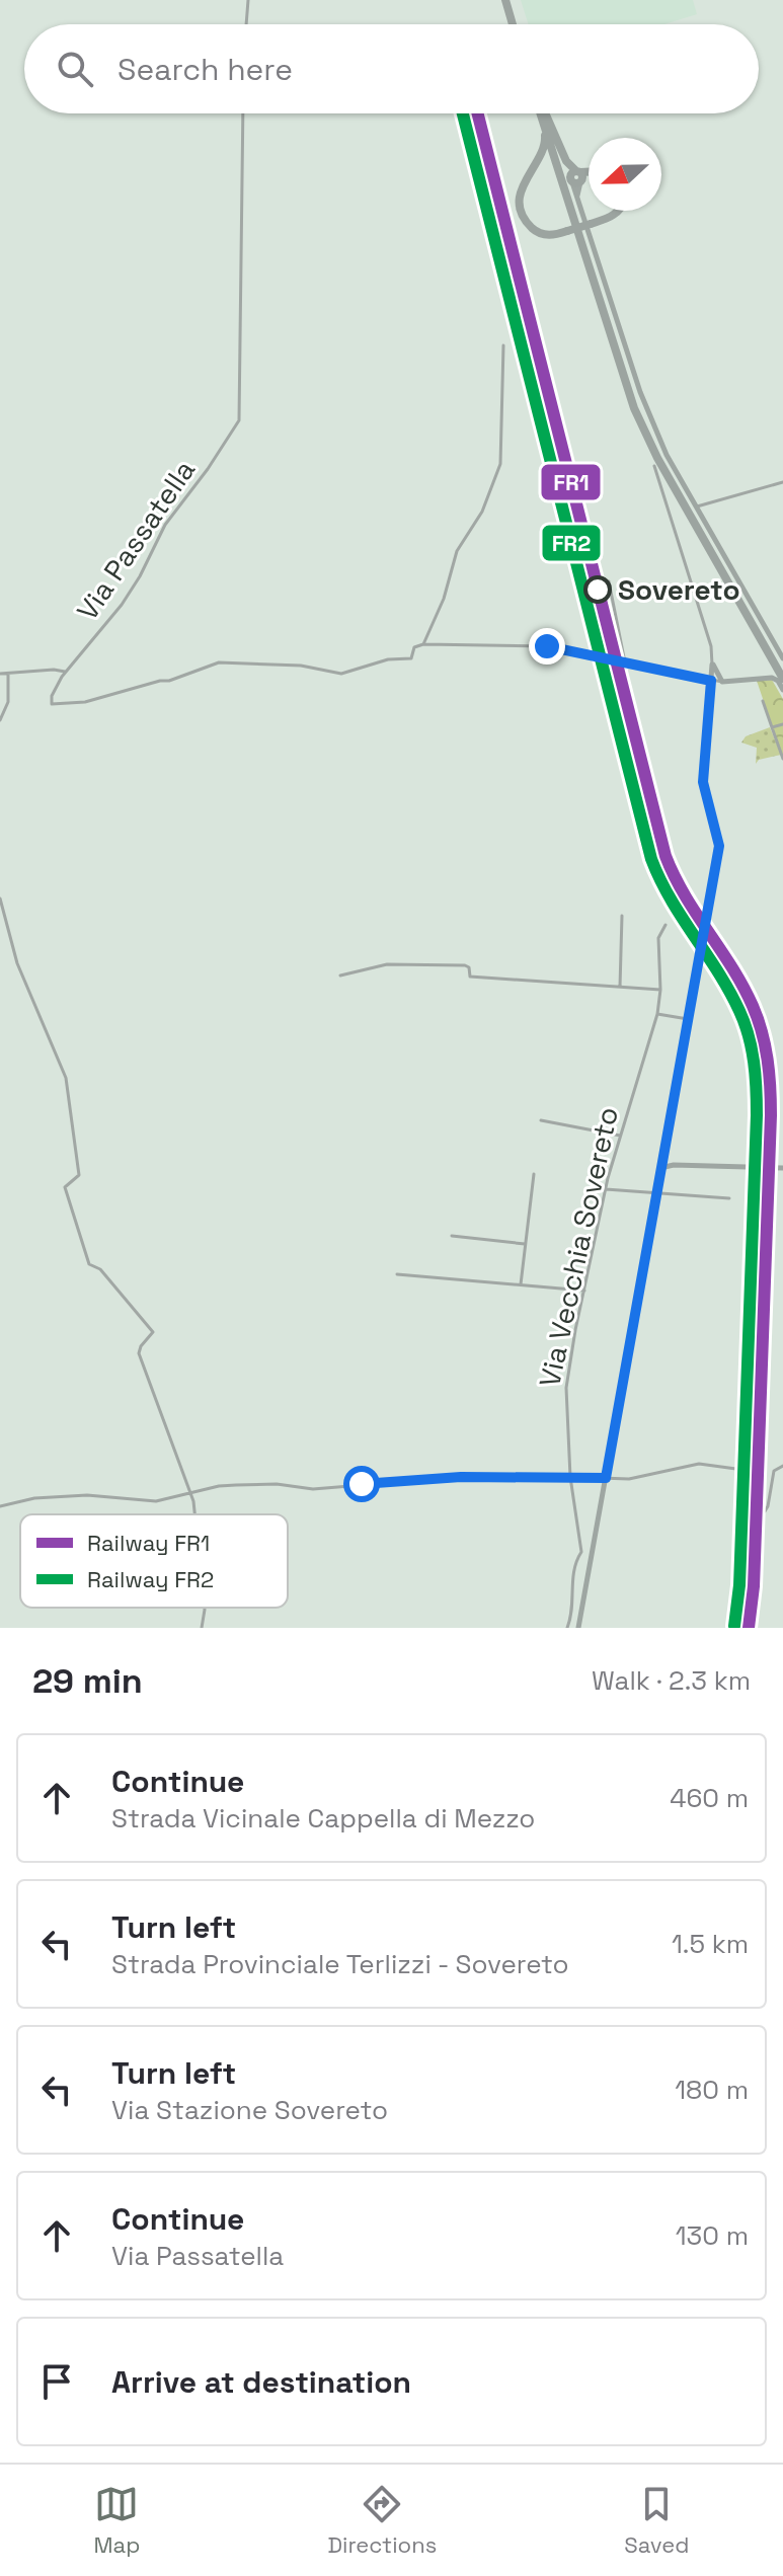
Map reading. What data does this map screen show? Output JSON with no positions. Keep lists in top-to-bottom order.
{
  "streets": {
    "street": ["Via Passatella", "Via Vecchia Sovereto"]
  },
  "places": ["Sovereto"],
  "lines": ["rail line FR1", "rail line FR2"],
  "legend": ["Railway FR1", "Railway FR2"],
  "north": "left",
  "page": {
    "search": "Search here",
    "heading": ["29 min", "Walk · 2.3 km"],
    "list": [
      ["Continue", "Strada Vicinale Cappella di Mezzo", "460 m"],
      ["Turn left", "Strada Provinciale Terlizzi - Sovereto", "1.5 km"],
      ["Turn left", "Via Stazione Sovereto", "180 m"],
      ["Continue", "Via Passatella", "130 m"],
      "Arrive at destination"
    ],
    "nav": ["Map", "Directions", "Saved"]
  }
}
